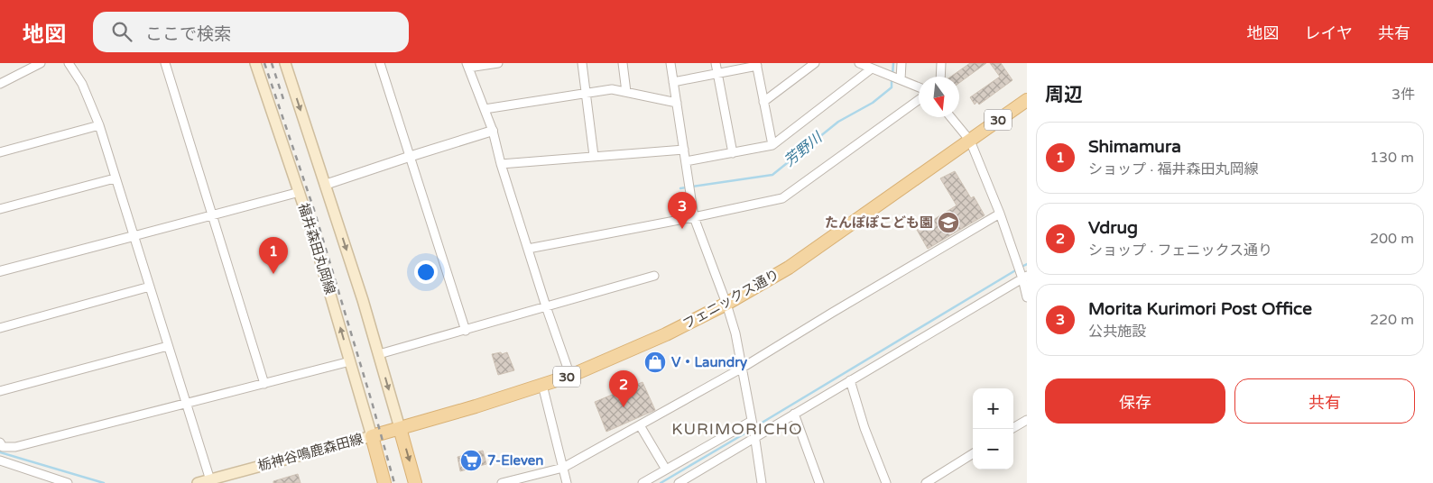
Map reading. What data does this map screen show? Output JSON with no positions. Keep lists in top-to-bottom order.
{
  "streets": {
    "main road": [
      "30",
      "福井森田丸岡線",
      "フェニックス通り",
      "栃神谷鳴鹿森田線"
    ]
  },
  "crossings": [
    ["30", "福井森田丸岡線"],
    ["30", "フェニックス通り"],
    ["30", "栃神谷鳴鹿森田線"],
    ["福井森田丸岡線", "フェニックス通り"],
    ["福井森田丸岡線", "栃神谷鳴鹿森田線"]
  ],
  "districts": ["KURIMORICHO"],
  "water": ["芳野川"],
  "places": {
    "school or university": ["たんぽぽこども園"],
    "shop": ["V・Laundry"],
    "supermarket": ["7-Eleven"]
  },
  "north": "bottom",
  "page": {
    "header": "地図",
    "search": "ここで検索",
    "nav": ["地図", "レイヤ", "共有"],
    "heading": ["周辺", "3件"],
    "list": [
      {
        "mark": "1",
        "name": "Shimamura",
        "note": "ショップ · 福井森田丸岡線",
        "value": "130 m"
      },
      {
        "mark": "2",
        "name": "Vdrug",
        "note": "ショップ · フェニックス通り",
        "value": "200 m"
      },
      {
        "mark": "3",
        "name": "Morita Kurimori Post Office",
        "note": "公共施設",
        "value": "220 m"
      }
    ],
    "pins": ["3", "1", "2"],
    "buttons": ["保存", "共有"],
    "map_buttons": ["+", "−"]
  }
}
